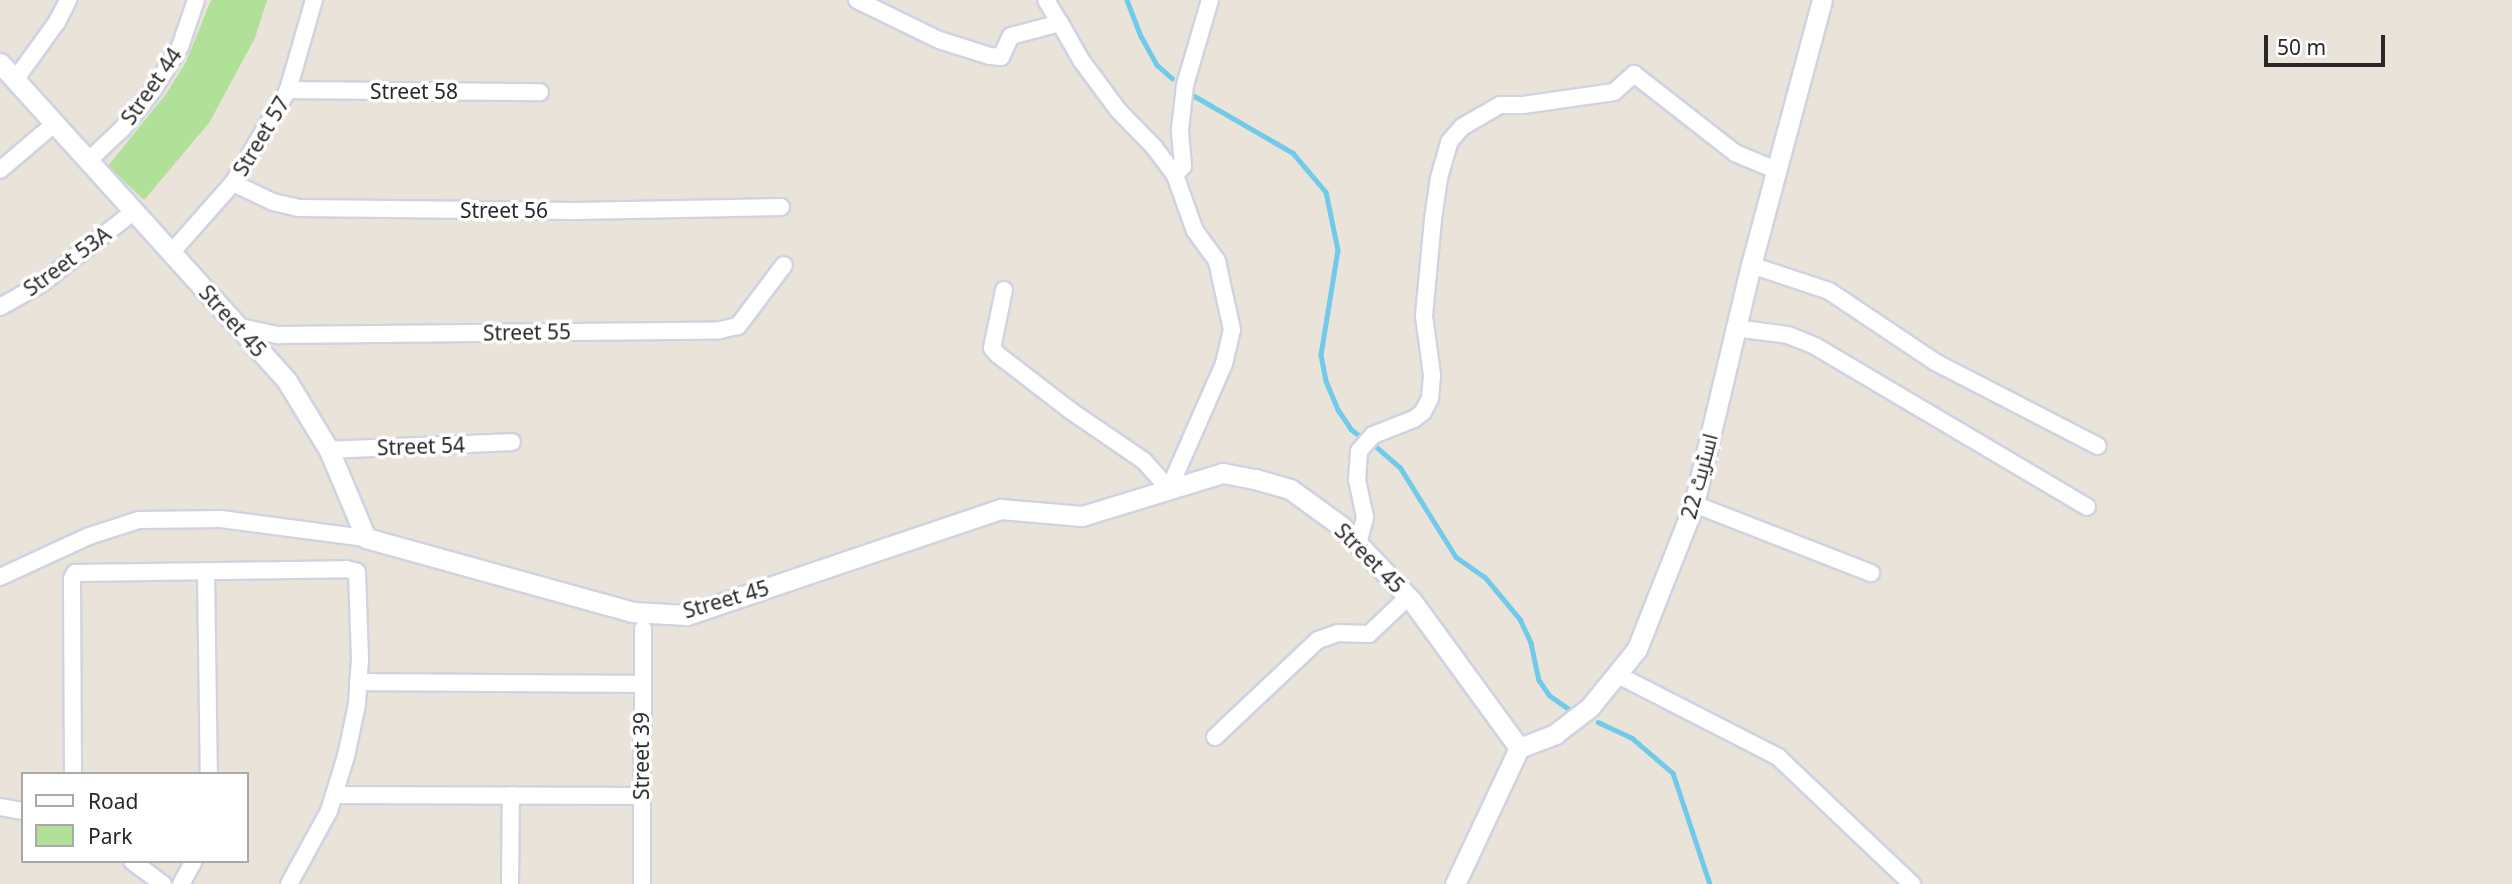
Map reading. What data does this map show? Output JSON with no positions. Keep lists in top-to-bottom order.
{
  "streets": {
    "street": [
      "Street 44",
      "Street 58",
      "Street 57",
      "Street 56",
      "Street 53A",
      "Street 45",
      "Street 55",
      "Street 54",
      "اسٹریٹ 22",
      "Street 39"
    ]
  },
  "crossings": [
    ["Street 44", "Street 45"],
    ["Street 58", "Street 57"],
    ["Street 57", "Street 56"],
    ["Street 57", "Street 45"],
    ["Street 53A", "Street 45"],
    ["Street 45", "Street 55"],
    ["Street 45", "Street 54"],
    ["Street 45", "اسٹریٹ 22"]
  ],
  "legend": ["Road", "Park"],
  "scale_bar": "50 m"
}
